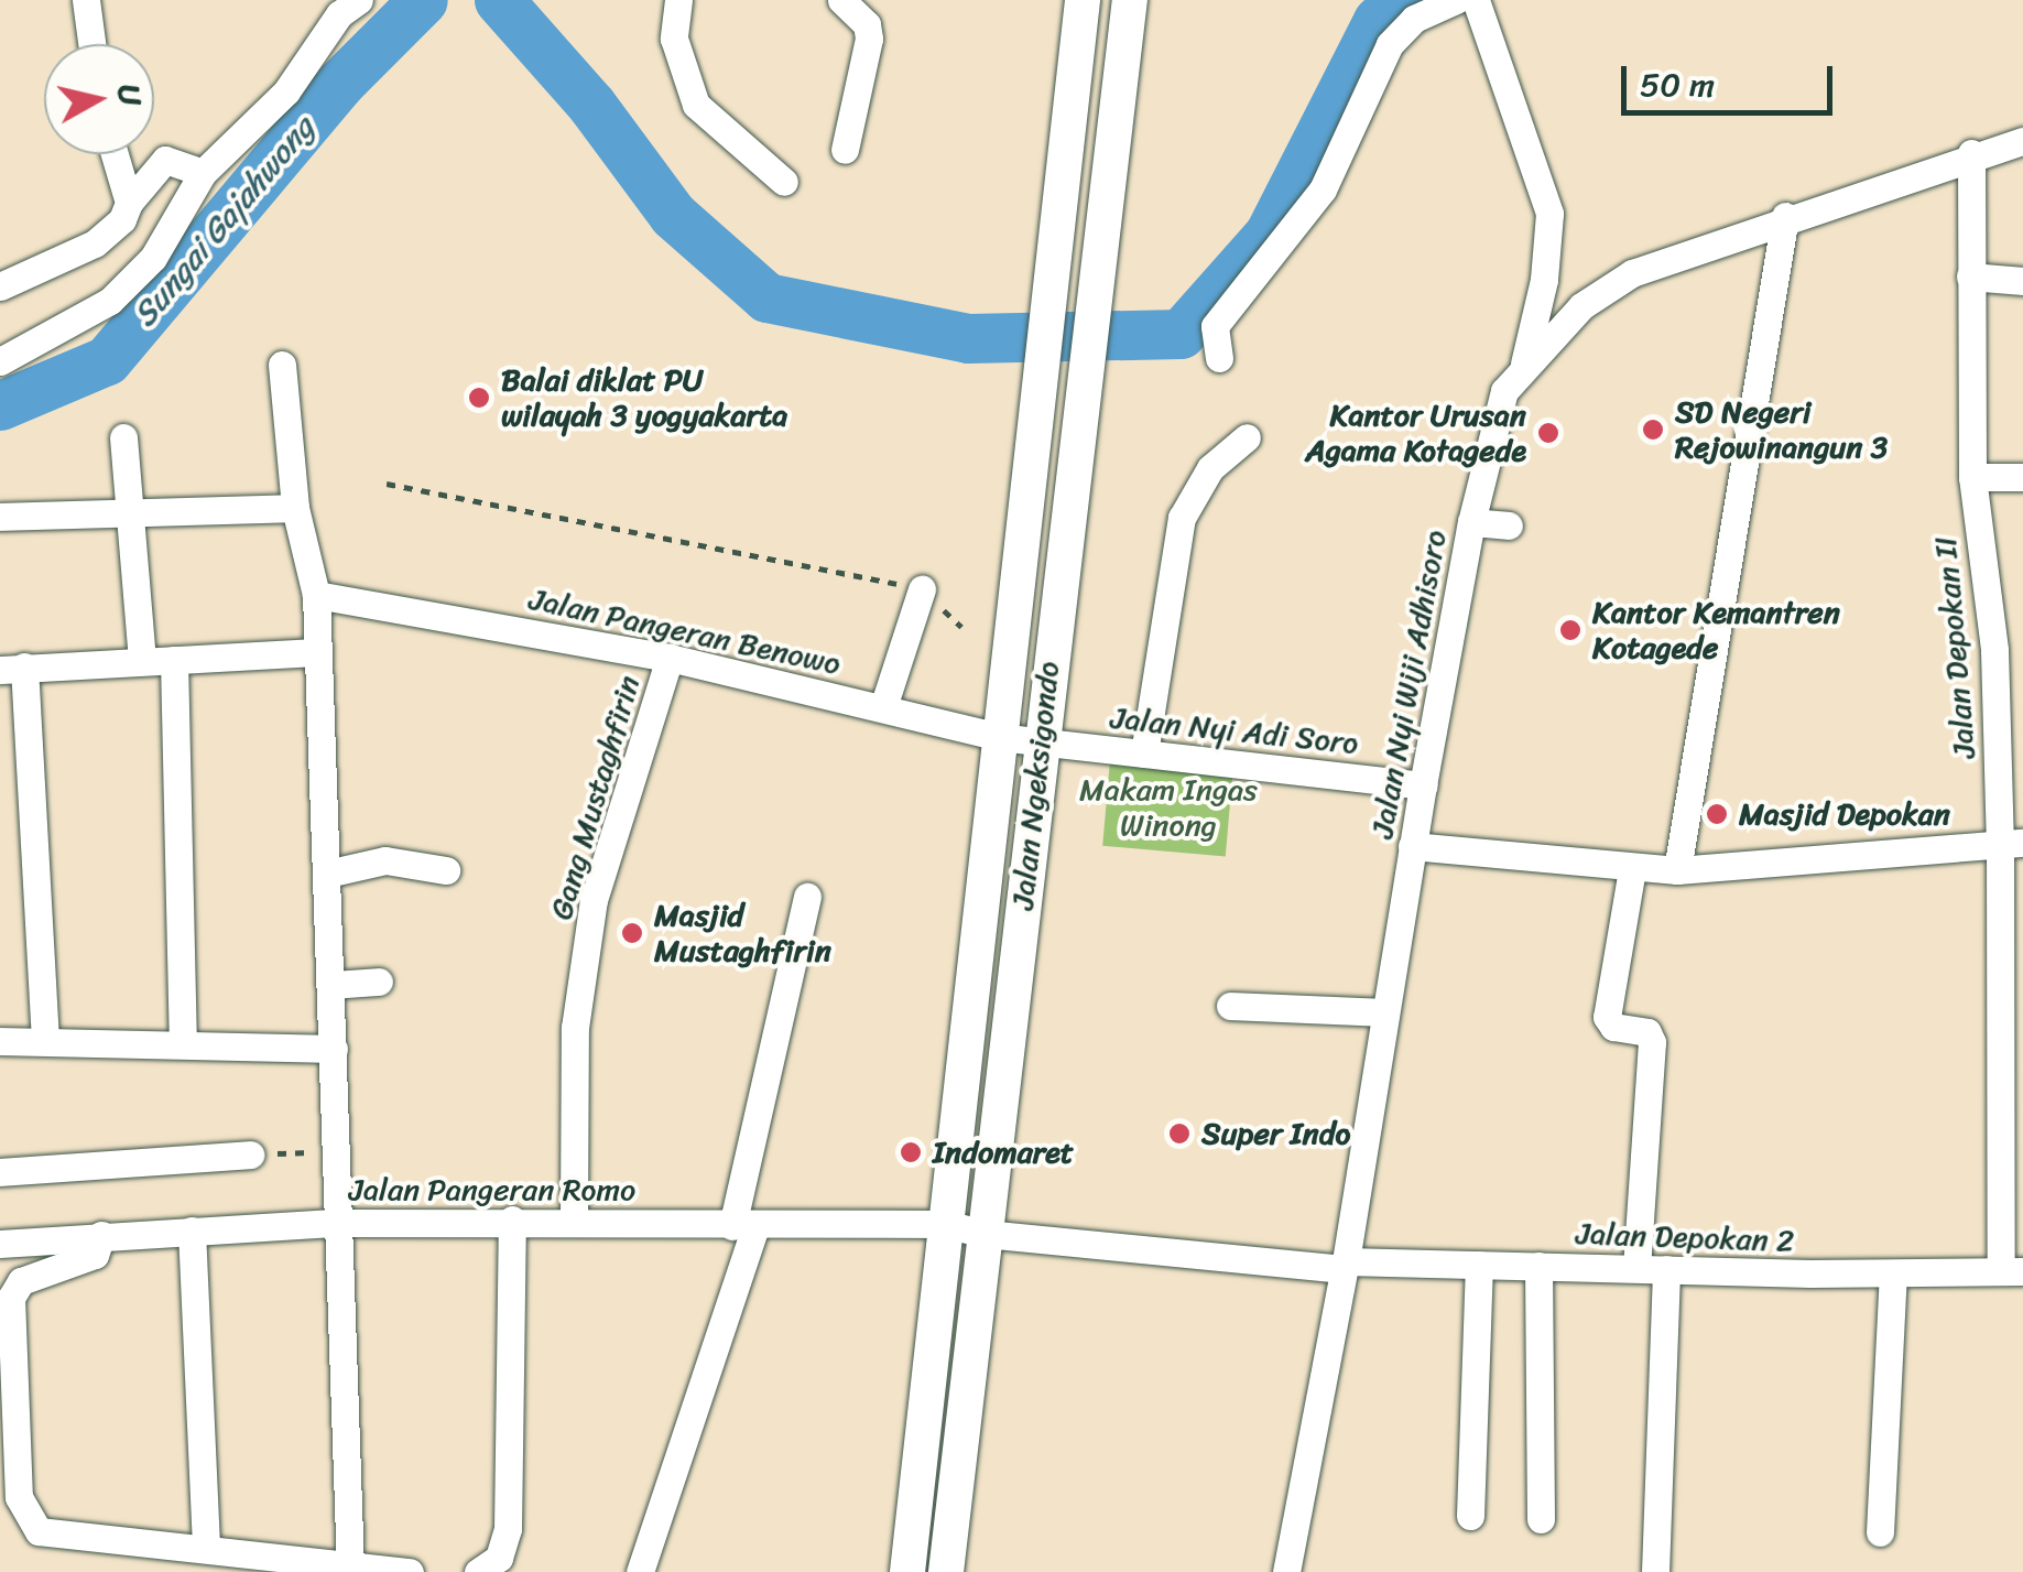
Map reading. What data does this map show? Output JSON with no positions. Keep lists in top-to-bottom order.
{
  "streets": {
    "main road": ["Jalan Ngeksigondo"],
    "street": [
      "Jalan Pangeran Benowo",
      "Jalan Depokan II",
      "Jalan Nyi Wiji Adhisoro",
      "Jalan Nyi Adi Soro",
      "Gang Mustaghfirin",
      "Jalan Pangeran Romo",
      "Jalan Depokan 2"
    ]
  },
  "crossings": [
    ["Jalan Pangeran Benowo", "Jalan Nyi Adi Soro"],
    ["Jalan Pangeran Benowo", "Jalan Ngeksigondo"],
    ["Jalan Pangeran Benowo", "Gang Mustaghfirin"],
    ["Jalan Depokan II", "Jalan Nyi Wiji Adhisoro"],
    ["Jalan Depokan II", "Jalan Depokan 2"],
    ["Jalan Nyi Wiji Adhisoro", "Jalan Nyi Adi Soro"],
    ["Jalan Nyi Wiji Adhisoro", "Jalan Pangeran Romo"],
    ["Jalan Nyi Wiji Adhisoro", "Jalan Depokan 2"],
    ["Jalan Nyi Adi Soro", "Jalan Ngeksigondo"],
    ["Jalan Ngeksigondo", "Jalan Pangeran Romo"],
    ["Gang Mustaghfirin", "Jalan Pangeran Romo"],
    ["Jalan Pangeran Romo", "Jalan Depokan 2"]
  ],
  "water": ["Sungai Gajahwong"],
  "parks": ["Makam Ingas Winong"],
  "places": [
    "Balai diklat PU wilayah 3 yogyakarta",
    "SD Negeri Rejowinangun 3",
    "Kantor Urusan Agama Kotagede",
    "Kantor Kemantren Kotagede",
    "Masjid Depokan",
    "Masjid Mustaghfirin",
    "Super Indo",
    "Indomaret"
  ],
  "scale_bar": "50 m",
  "north": "right"
}
